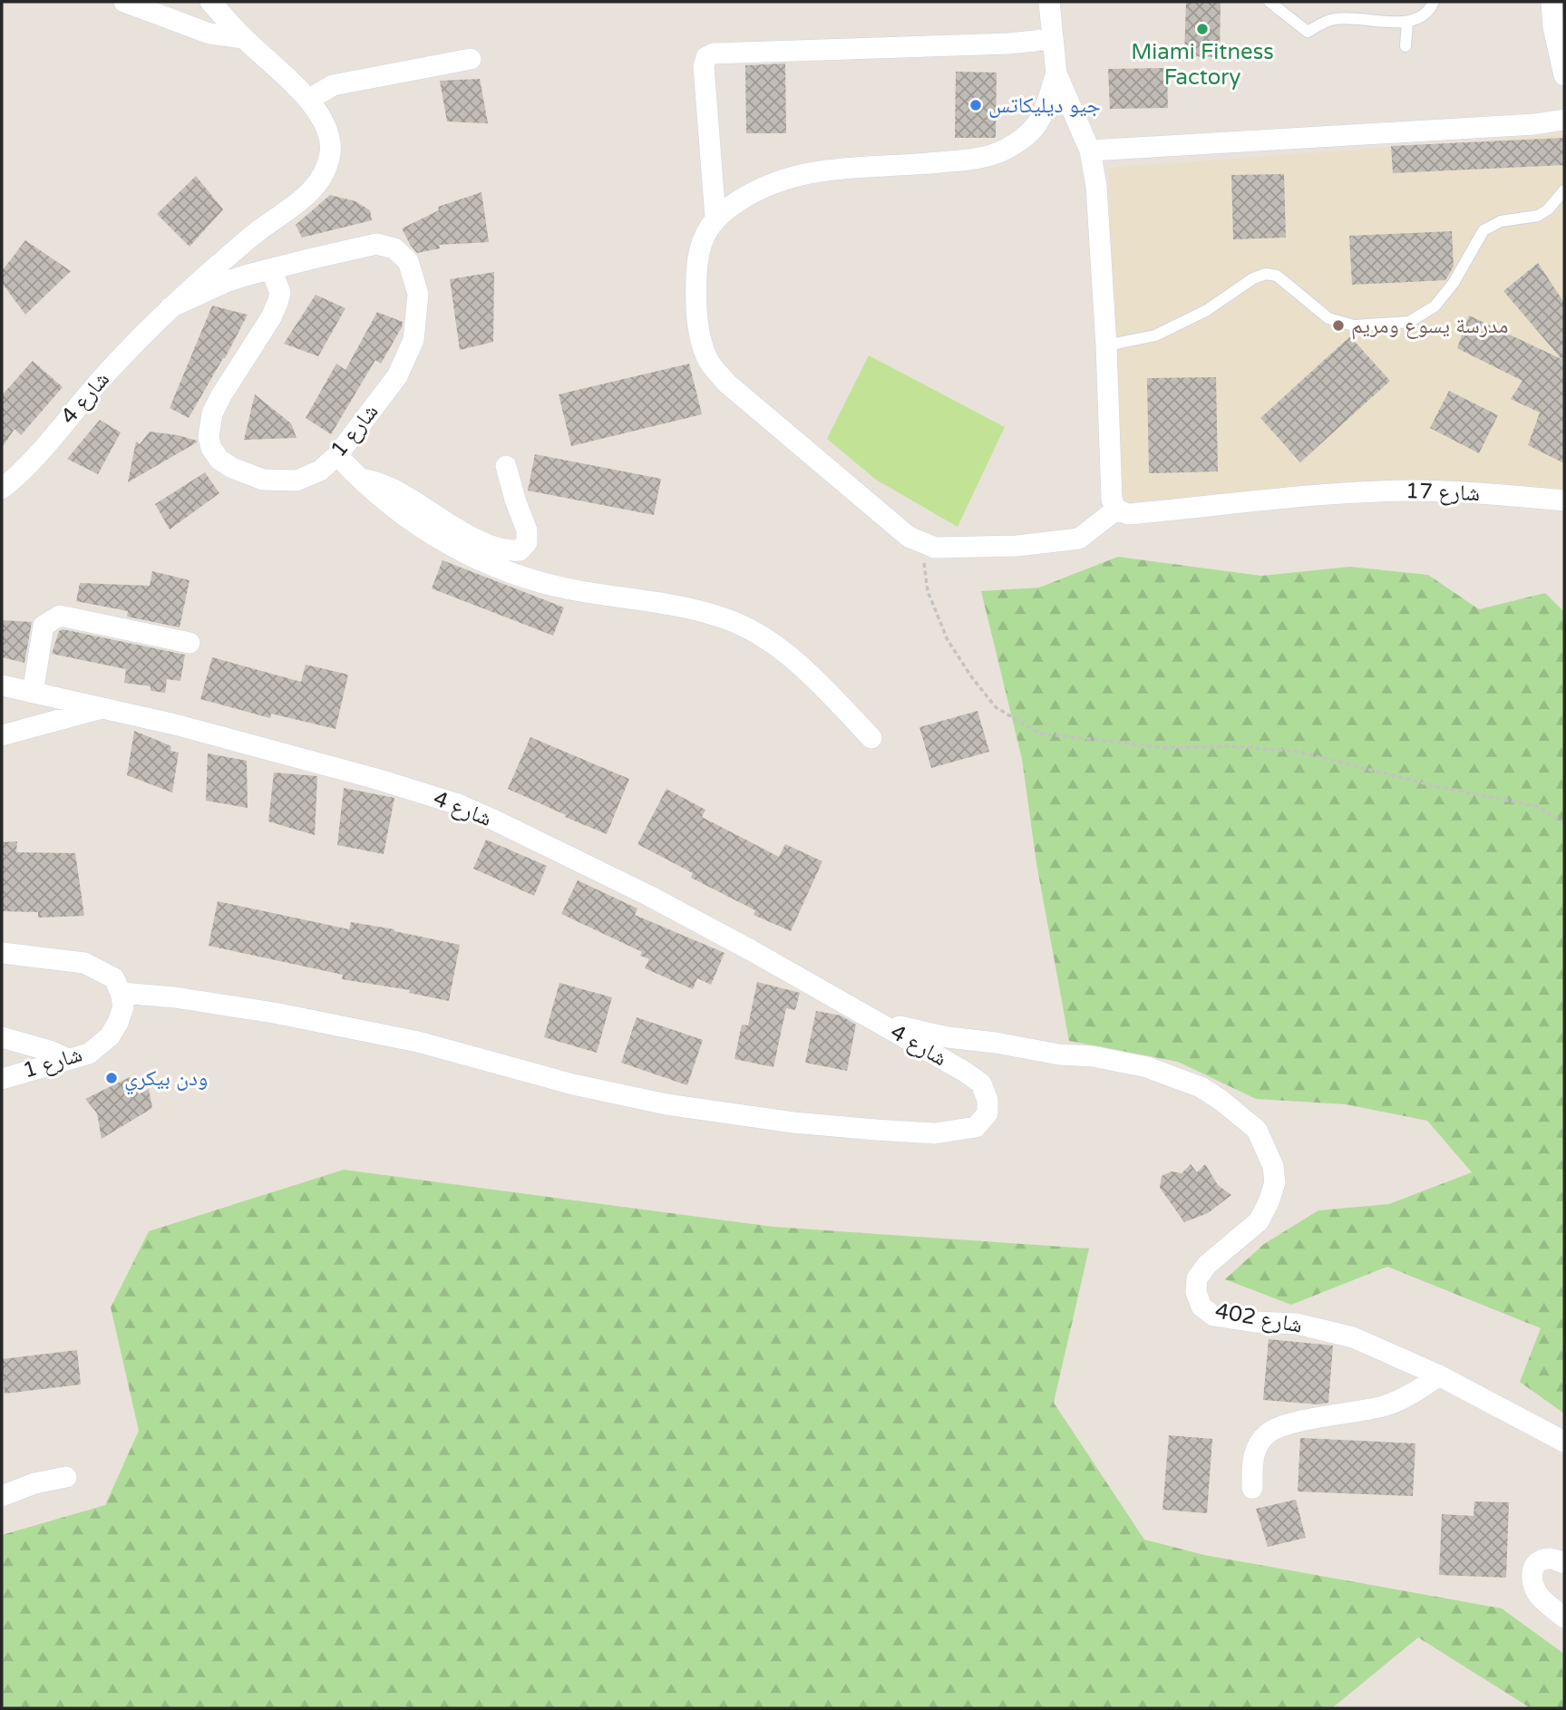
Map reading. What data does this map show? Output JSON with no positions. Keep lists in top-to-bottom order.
{
  "streets": {
    "street": [
      "شارع 4",
      "شارع 1",
      "شارع 17",
      "شارع 402"
    ]
  },
  "crossings": [
    ["شارع 4", "شارع 1"],
    ["شارع 4", "شارع 402"]
  ],
  "places": [
    "Miami Fitness Factory",
    "جيو ديليكاتس",
    "مدرسة يسوع ومريم",
    "ودن بيكري"
  ]
}
